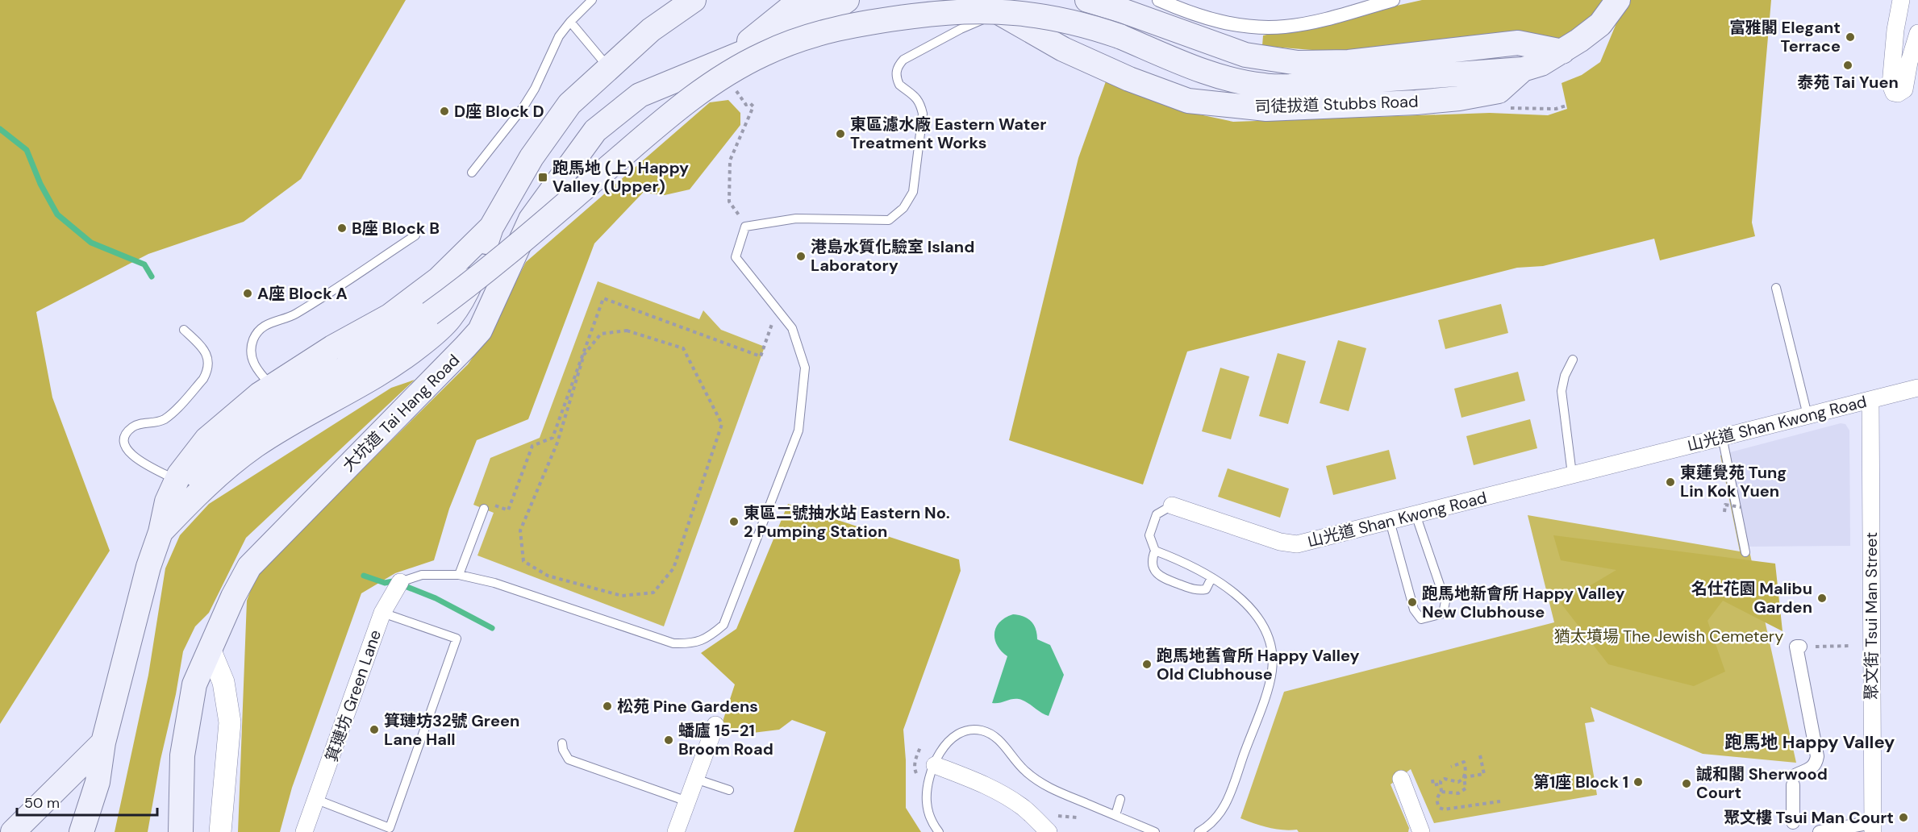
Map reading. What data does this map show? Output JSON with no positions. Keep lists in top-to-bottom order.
{
  "streets": {
    "main road": ["司徒拔道 Stubbs Road", "大坑道 Tai Hang Road"],
    "street": ["山光道 Shan Kwong Road", "聚文街 Tsui Man Street", "箕璉坊 Green Lane"]
  },
  "crossings": [
    ["山光道 Shan Kwong Road", "聚文街 Tsui Man Street"]
  ],
  "districts": ["跑馬地 Happy Valley"],
  "parks": ["猶太墳場 The Jewish Cemetery"],
  "places": {
    "other": [
      "富雅閣 Elegant Terrace",
      "泰苑 Tai Yuen",
      "D座 Block D",
      "東區濾水廠 Eastern Water Treatment Works",
      "B座 Block B",
      "港島水質化驗室 Island Laboratory",
      "A座 Block A",
      "東蓮覺苑 Tung Lin Kok Yuen",
      "東區二號抽水站 Eastern No. 2 Pumping Station",
      "名仕花園 Malibu Garden",
      "跑馬地新會所 Happy Valley New Clubhouse",
      "跑馬地舊會所 Happy Valley Old Clubhouse",
      "松苑 Pine Gardens",
      "箕璉坊32號 Green Lane Hall",
      "蟠廬 15-21 Broom Road",
      "第1座 Block 1",
      "誠和閣 Sherwood Court",
      "聚文樓 Tsui Man Court"
    ],
    "transit": ["跑馬地 (上) Happy Valley (Upper)"]
  },
  "scale_bar": "50 m"
}
